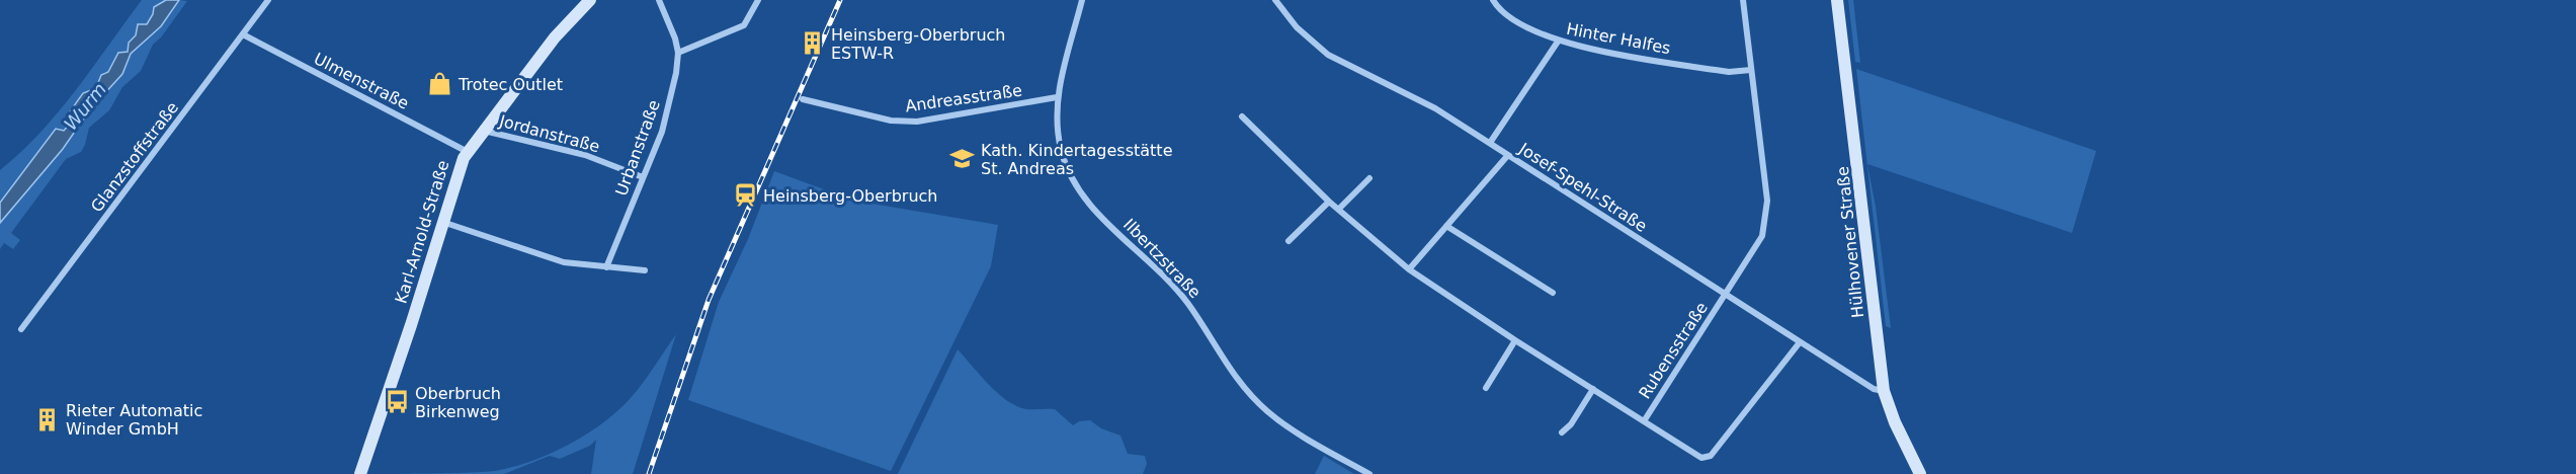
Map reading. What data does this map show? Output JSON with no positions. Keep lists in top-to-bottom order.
{
  "streets": {
    "main road": ["Karl-Arnold-Straße", "Hülhovener Straße"],
    "street": [
      "Hinter Halfes",
      "Ulmenstraße",
      "Andreasstraße",
      "Jordanstraße",
      "Urbanstraße",
      "Glanzstoffstraße",
      "Josef-Spehl-Straße",
      "Ilbertzstraße",
      "Rubensstraße"
    ]
  },
  "crossings": [
    ["Ulmenstraße", "Glanzstoffstraße"],
    ["Ulmenstraße", "Karl-Arnold-Straße"],
    ["Andreasstraße", "Ilbertzstraße"],
    ["Jordanstraße", "Urbanstraße"],
    ["Jordanstraße", "Karl-Arnold-Straße"],
    ["Josef-Spehl-Straße", "Hülhovener Straße"],
    ["Josef-Spehl-Straße", "Rubensstraße"]
  ],
  "water": ["Wurm"],
  "places": {
    "building": ["Heinsberg-Oberbruch ESTW-R", "Rieter Automatic Winder GmbH"],
    "shop": ["Trotec Outlet"],
    "school or university": ["Kath. Kindertagesstätte St. Andreas"],
    "station": ["Heinsberg-Oberbruch"],
    "bus stop": ["Oberbruch Birkenweg"]
  }
}
